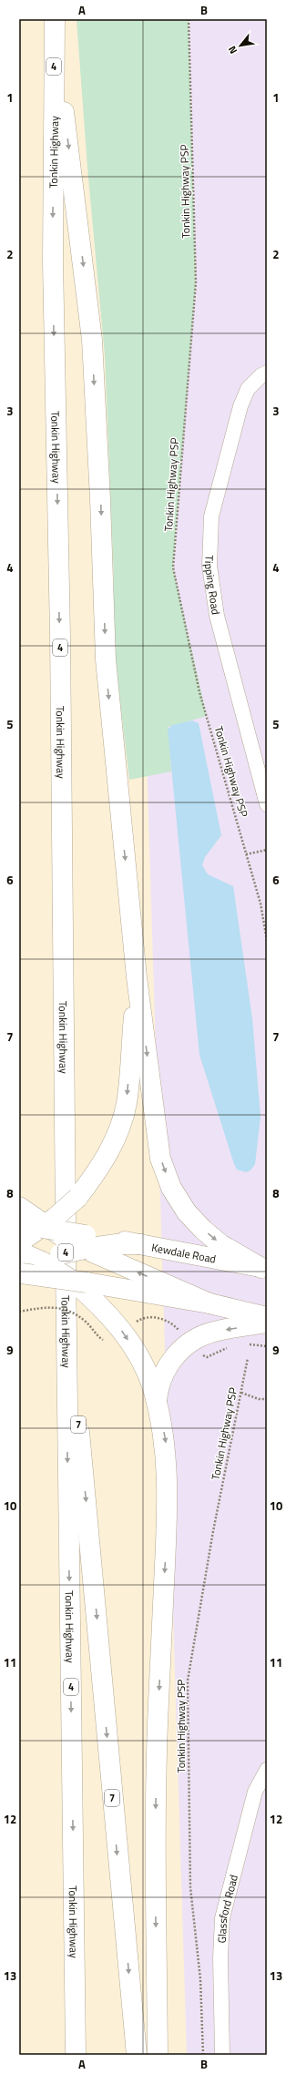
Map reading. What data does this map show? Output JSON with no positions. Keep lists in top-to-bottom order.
{
  "streets": {
    "main road": [
      "4",
      "Tonkin Highway",
      "Kewdale Road",
      "7"
    ],
    "street": ["Tipping Road", "Glassford Road"],
    "path": ["Tonkin Highway PSP"]
  },
  "crossings": [
    ["Tonkin Highway", "7"]
  ],
  "north": "bottom left",
  "grid": {
    "columns": ["A", "B"],
    "rows": [
      "1",
      "2",
      "3",
      "4",
      "5",
      "6",
      "7",
      "8",
      "9",
      "10",
      "11",
      "12",
      "13"
    ]
  }
}
